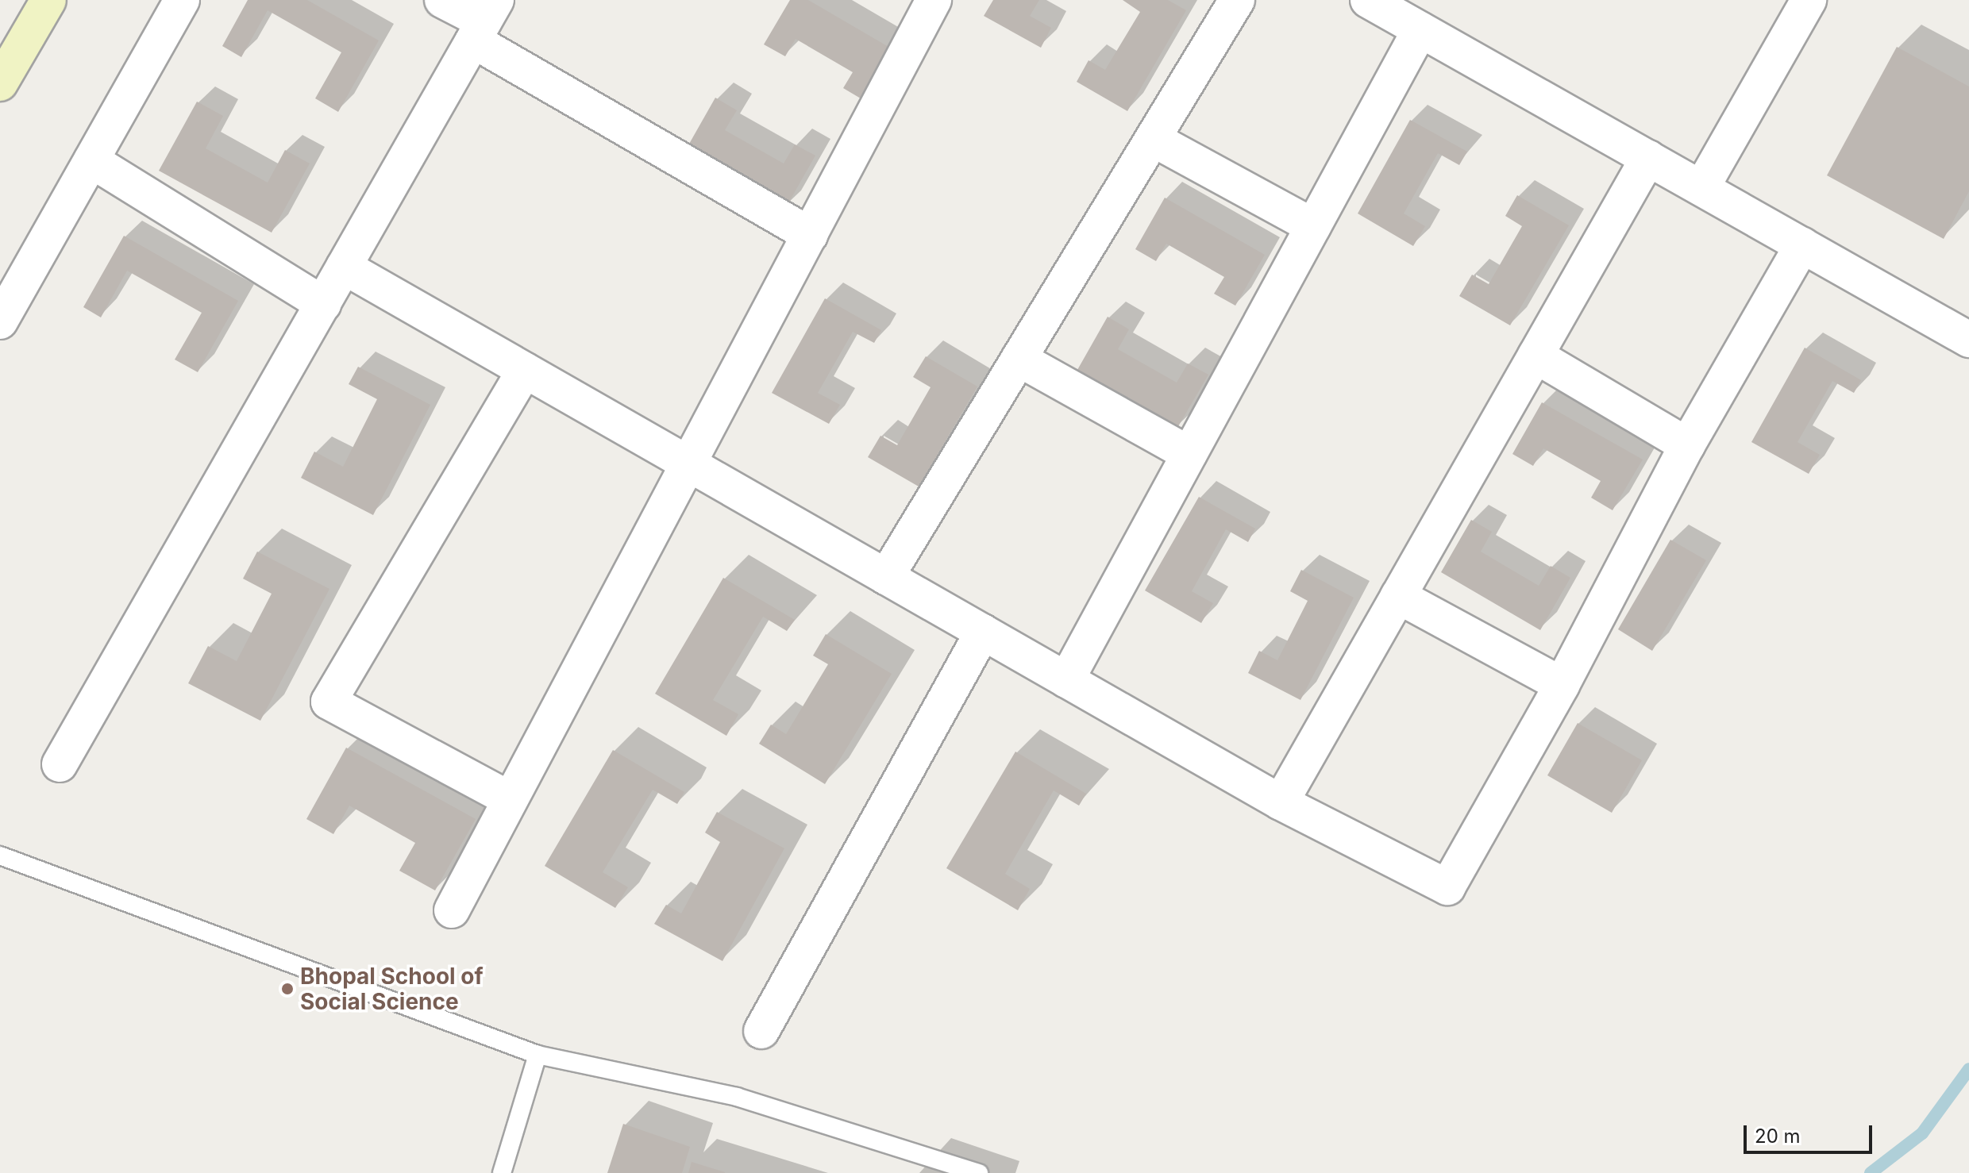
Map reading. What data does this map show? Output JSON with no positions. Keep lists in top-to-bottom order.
{
  "places": ["Bhopal School of Social Science"],
  "scale_bar": "20 m"
}
